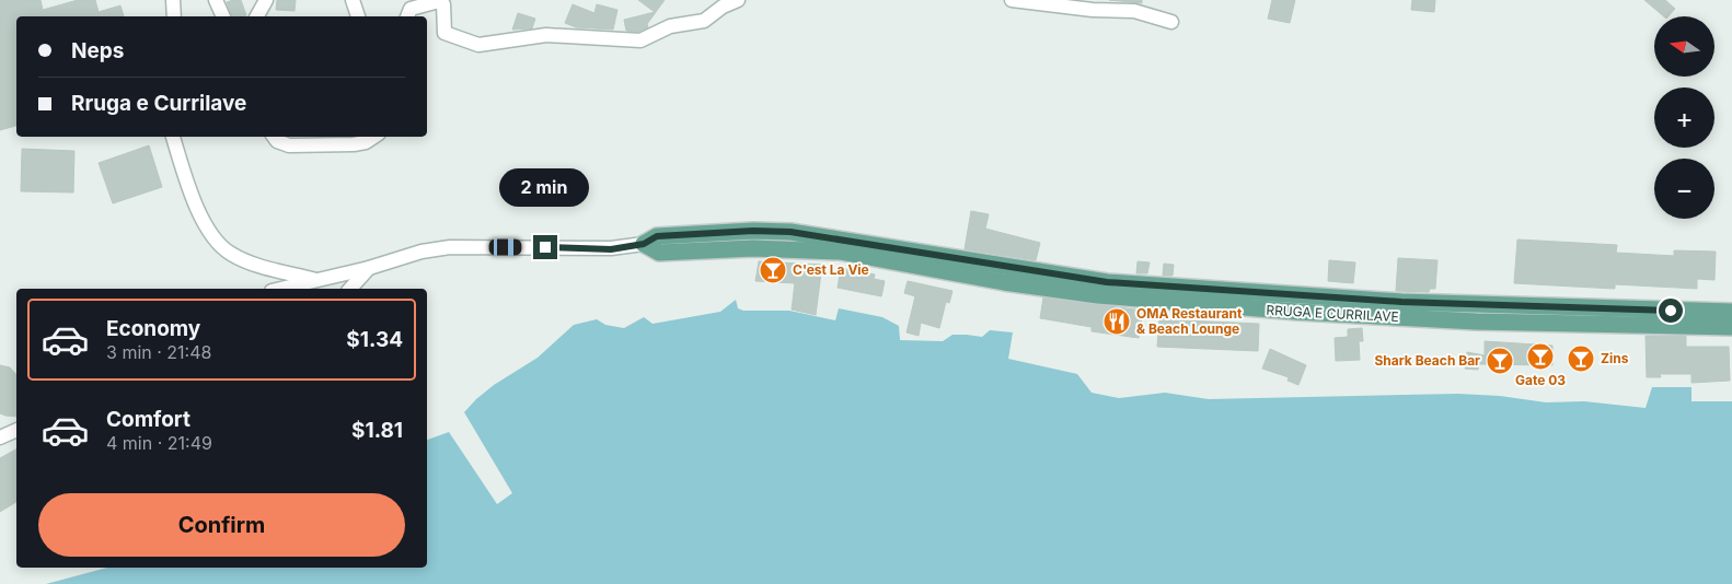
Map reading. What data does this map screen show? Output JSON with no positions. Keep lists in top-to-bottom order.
{
  "streets": {
    "main road": ["RRUGA E CURRILAVE"]
  },
  "places": {
    "bar": [
      "C'est La Vie",
      "Gate 03",
      "Zins",
      "Shark Beach Bar"
    ],
    "restaurant": ["OMA Restaurant & Beach Lounge"]
  },
  "north": "left",
  "page": {
    "map_buttons": ["+", "−"],
    "banner": ["Neps", "Rruga e Currilave"],
    "bubble": "2 min",
    "list": [
      {
        "name": "Economy",
        "note": "3 min · 21:48",
        "value": "$1.34"
      },
      {
        "name": "Comfort",
        "note": "4 min · 21:49",
        "value": "$1.81"
      }
    ],
    "buttons": "Confirm"
  }
}
